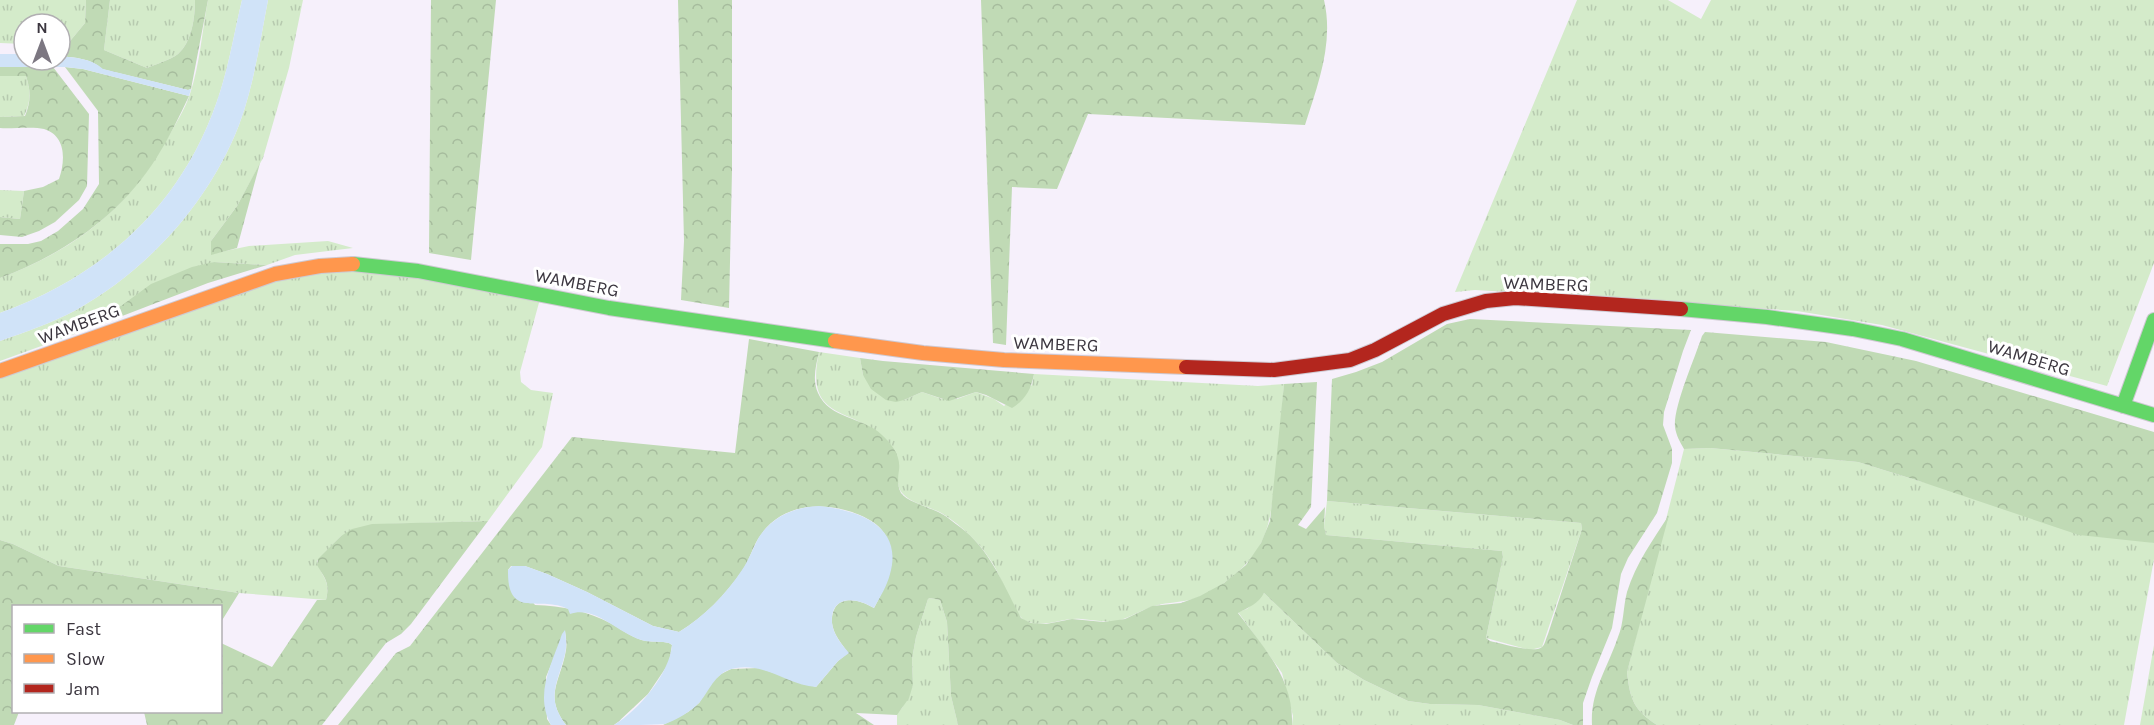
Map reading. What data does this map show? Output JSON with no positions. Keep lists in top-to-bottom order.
{
  "streets": {
    "street": ["WAMBERG"]
  },
  "legend": ["Fast", "Slow", "Jam"],
  "north": "top"
}
